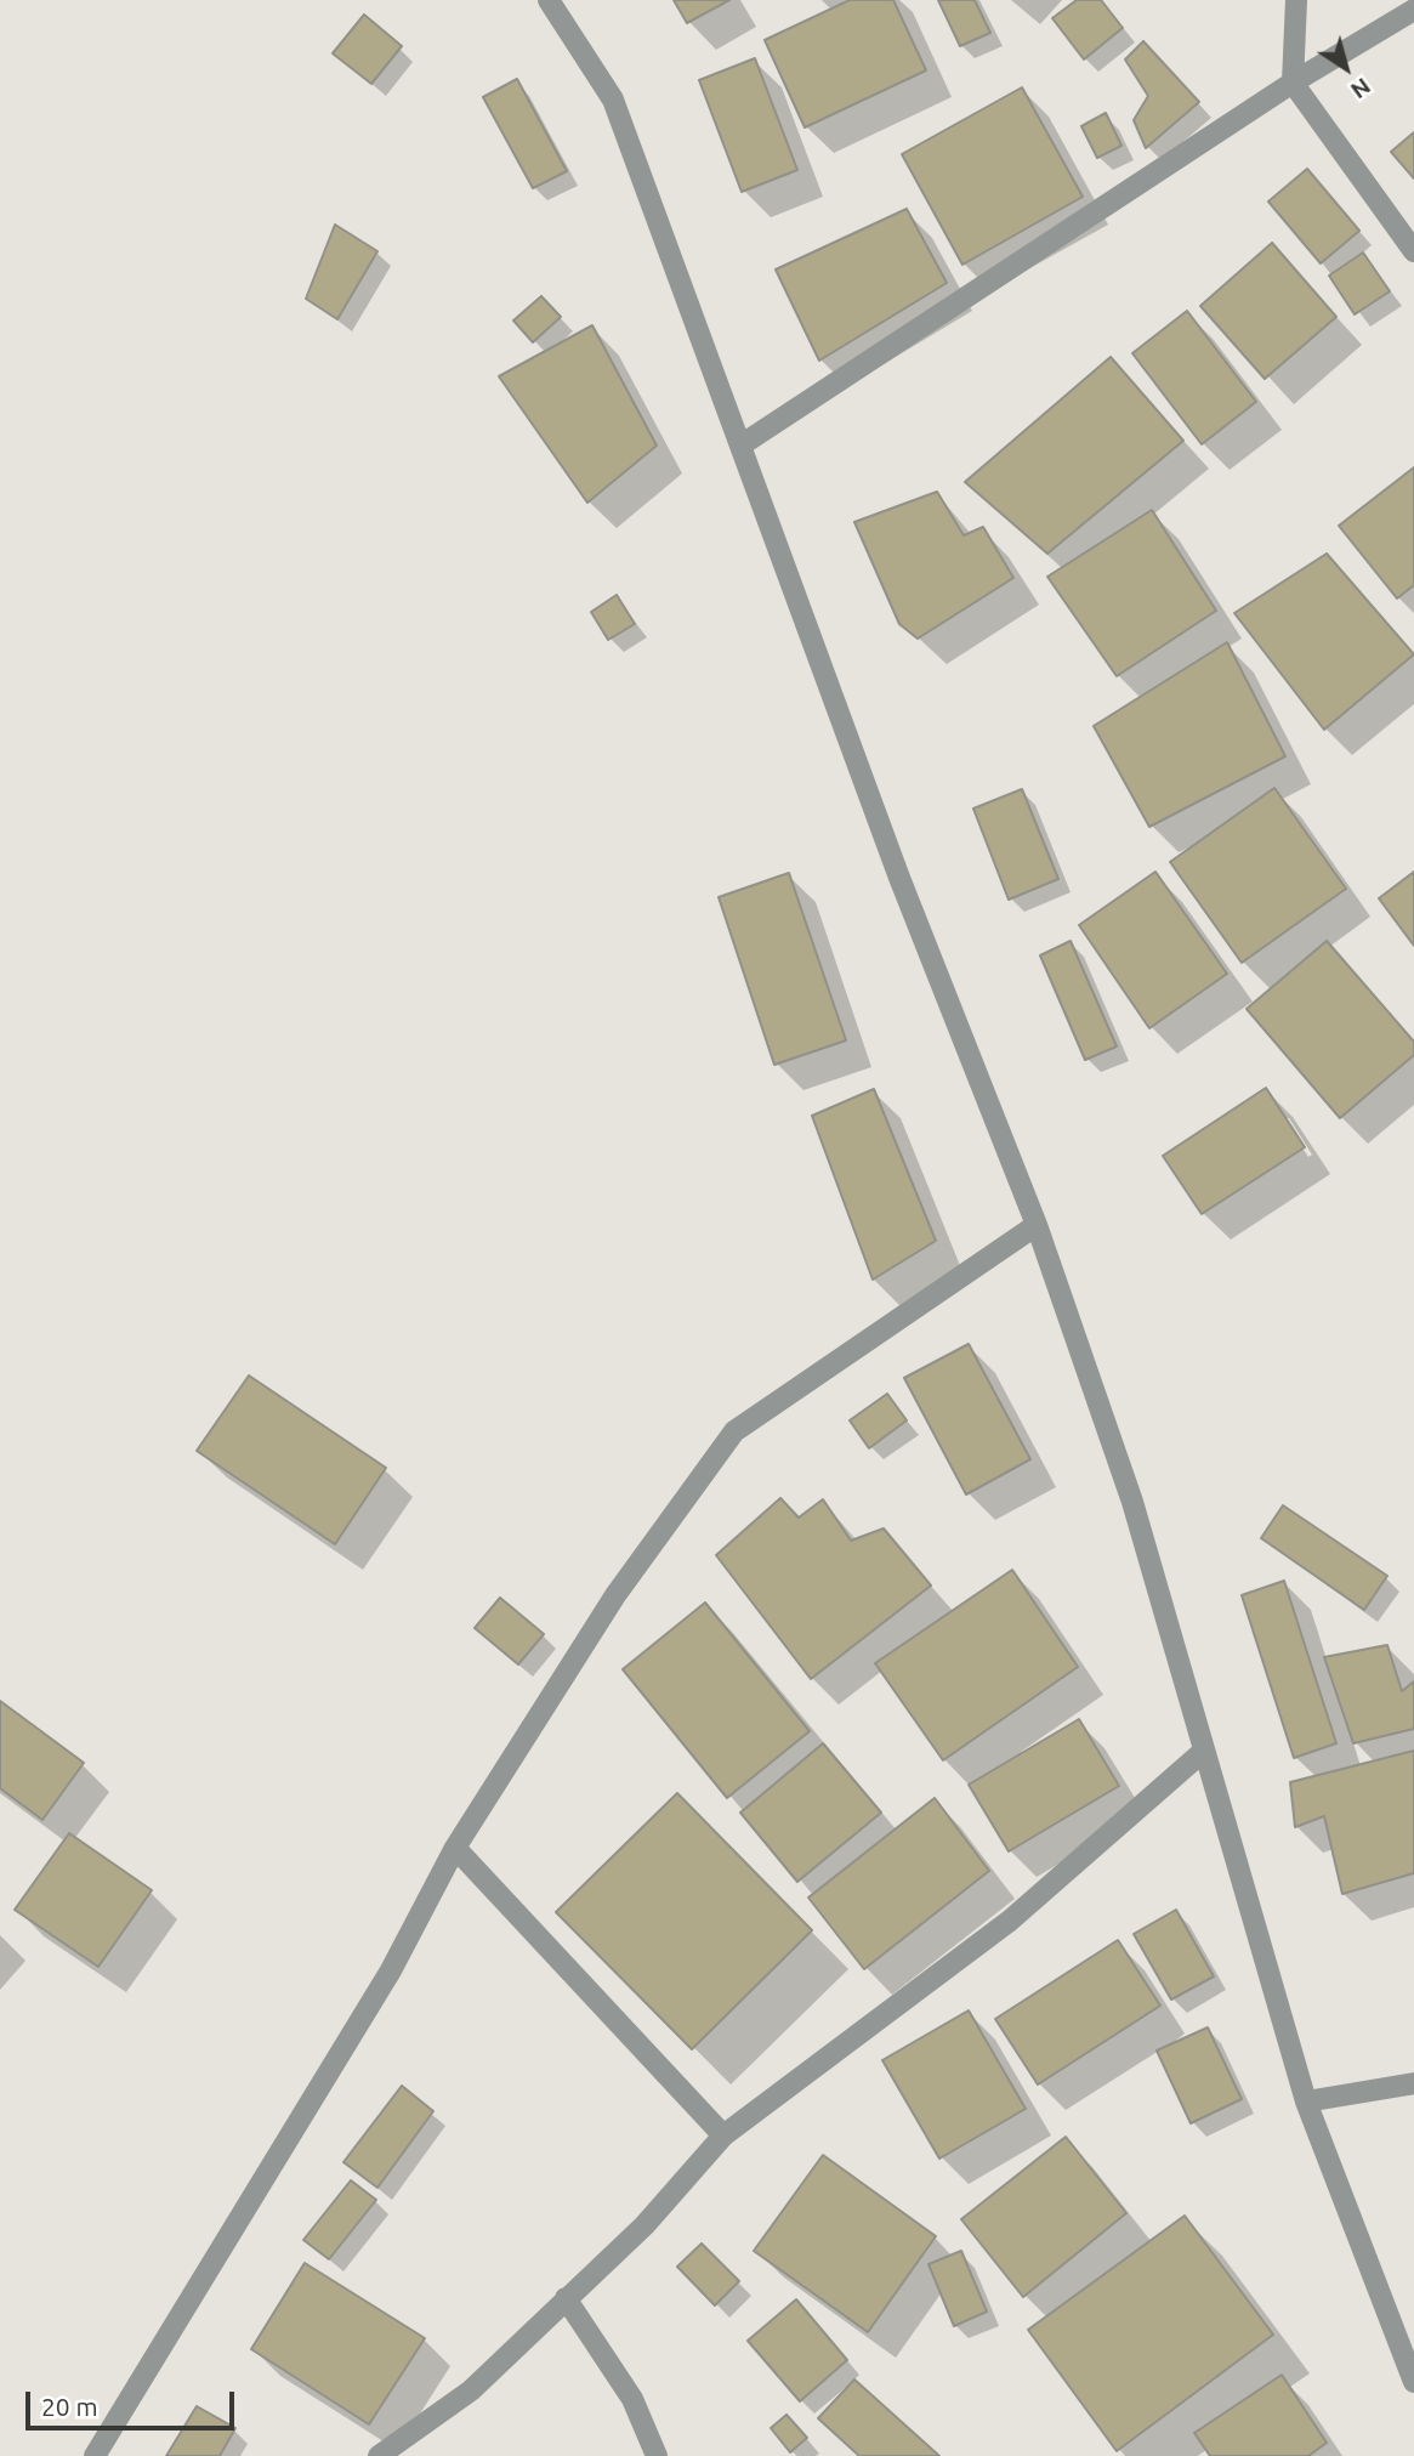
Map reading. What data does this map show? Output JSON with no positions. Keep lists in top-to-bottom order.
{
  "scale_bar": "20 m",
  "north": "bottom right"
}
